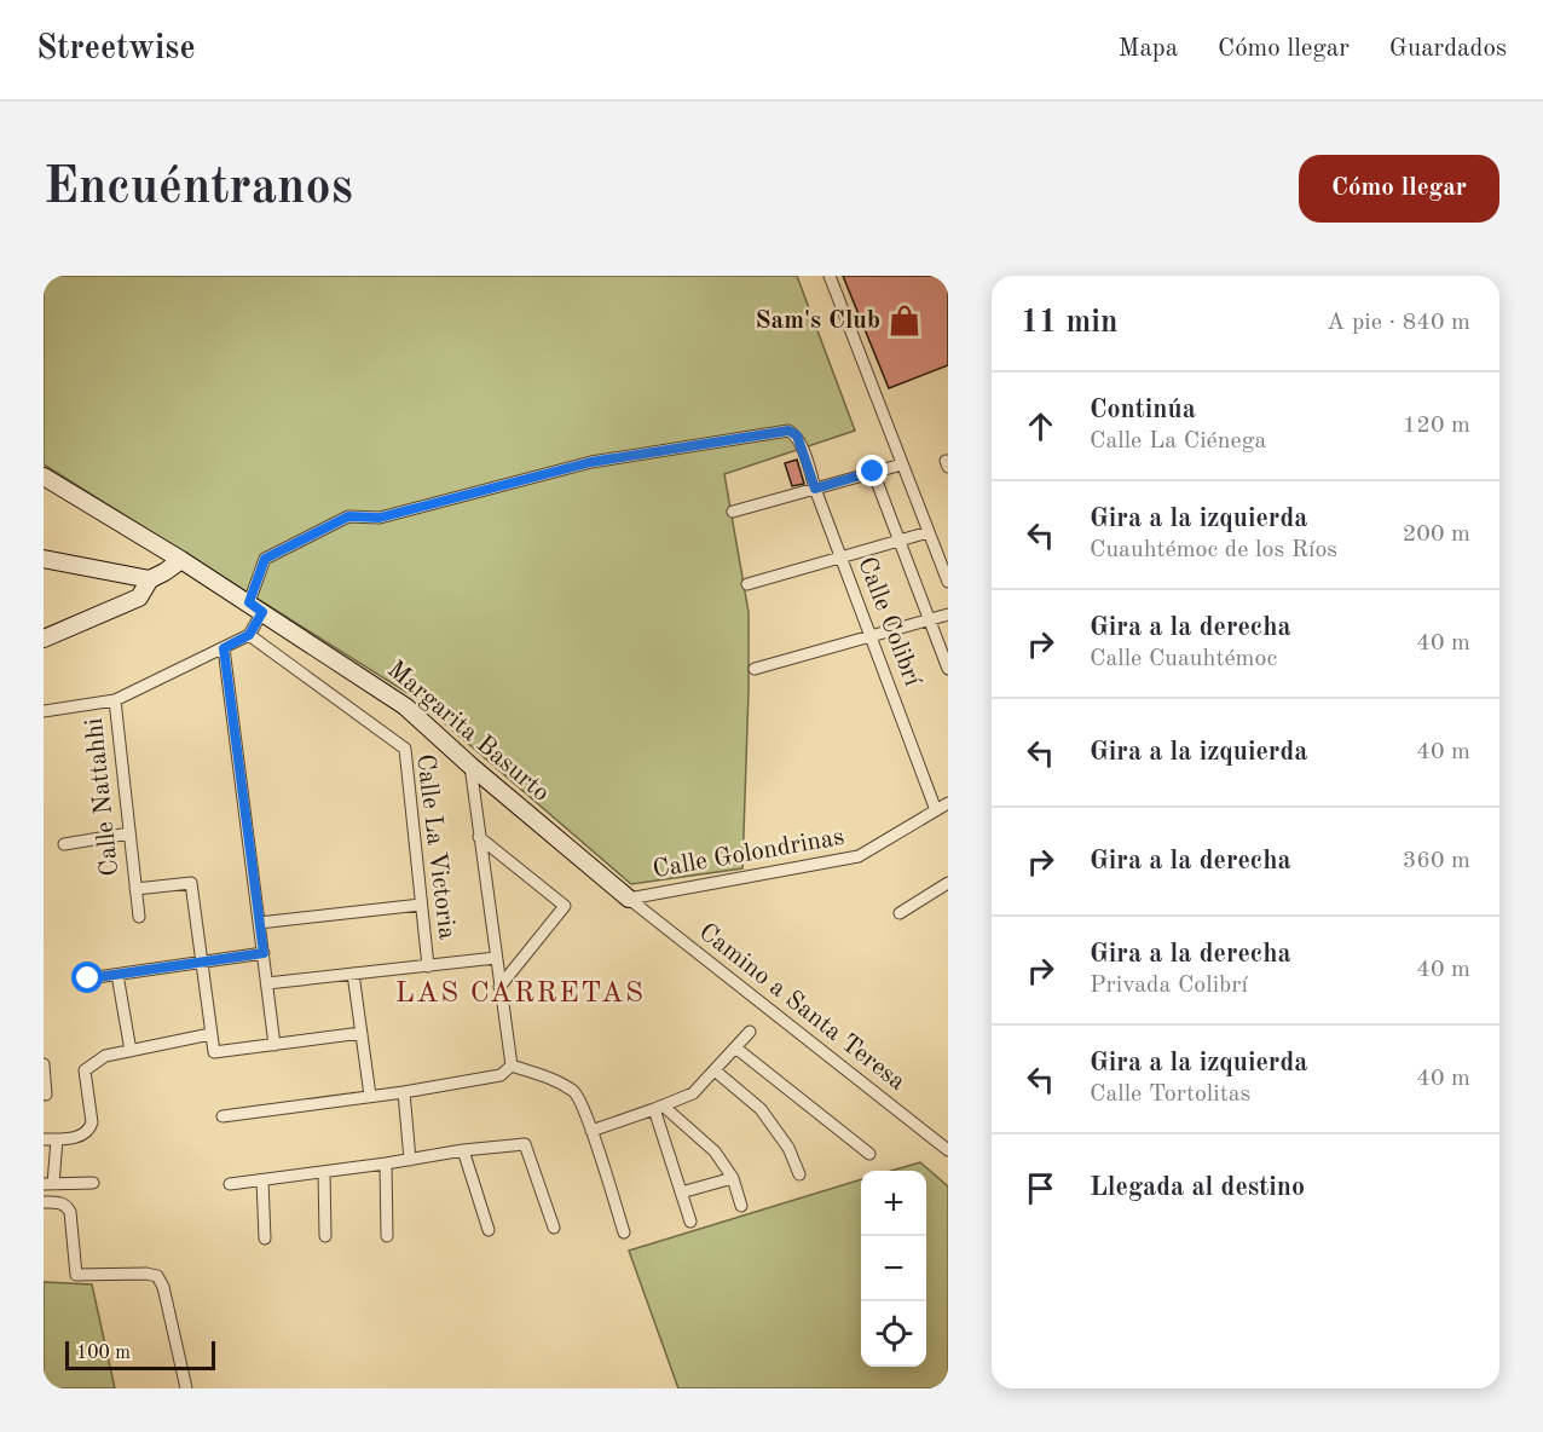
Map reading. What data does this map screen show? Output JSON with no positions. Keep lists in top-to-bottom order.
{
  "streets": {
    "street": [
      "Calle Colibrí",
      "Margarita Basurto",
      "Calle Nattahhi",
      "Calle La Victoria",
      "Calle Golondrinas",
      "Camino a Santa Teresa"
    ]
  },
  "crossings": [
    ["Calle Colibrí", "Margarita Basurto"],
    ["Calle Colibrí", "Calle Golondrinas"],
    ["Margarita Basurto", "Calle Golondrinas"],
    ["Margarita Basurto", "Camino a Santa Teresa"],
    ["Calle Golondrinas", "Camino a Santa Teresa"]
  ],
  "districts": ["LAS CARRETAS"],
  "places": {
    "shop": ["Sam's Club"]
  },
  "scale_bar": "100 m",
  "page": {
    "header": "Streetwise",
    "nav": ["Mapa", "Cómo llegar", "Guardados"],
    "buttons": "Cómo llegar",
    "title": "Encuéntranos",
    "heading": ["11 min", "A pie · 840 m"],
    "list": [
      ["Continúa", "Calle La Ciénega", "120 m"],
      ["Gira a la izquierda", "Cuauhtémoc de los Ríos", "200 m"],
      ["Gira a la derecha", "Calle Cuauhtémoc", "40 m"],
      ["Gira a la izquierda", "40 m"],
      ["Gira a la derecha", "360 m"],
      ["Gira a la derecha", "Privada Colibrí", "40 m"],
      ["Gira a la izquierda", "Calle Tortolitas", "40 m"],
      "Llegada al destino"
    ],
    "map_buttons": ["+", "−"],
    "scale": "100 m"
  }
}
